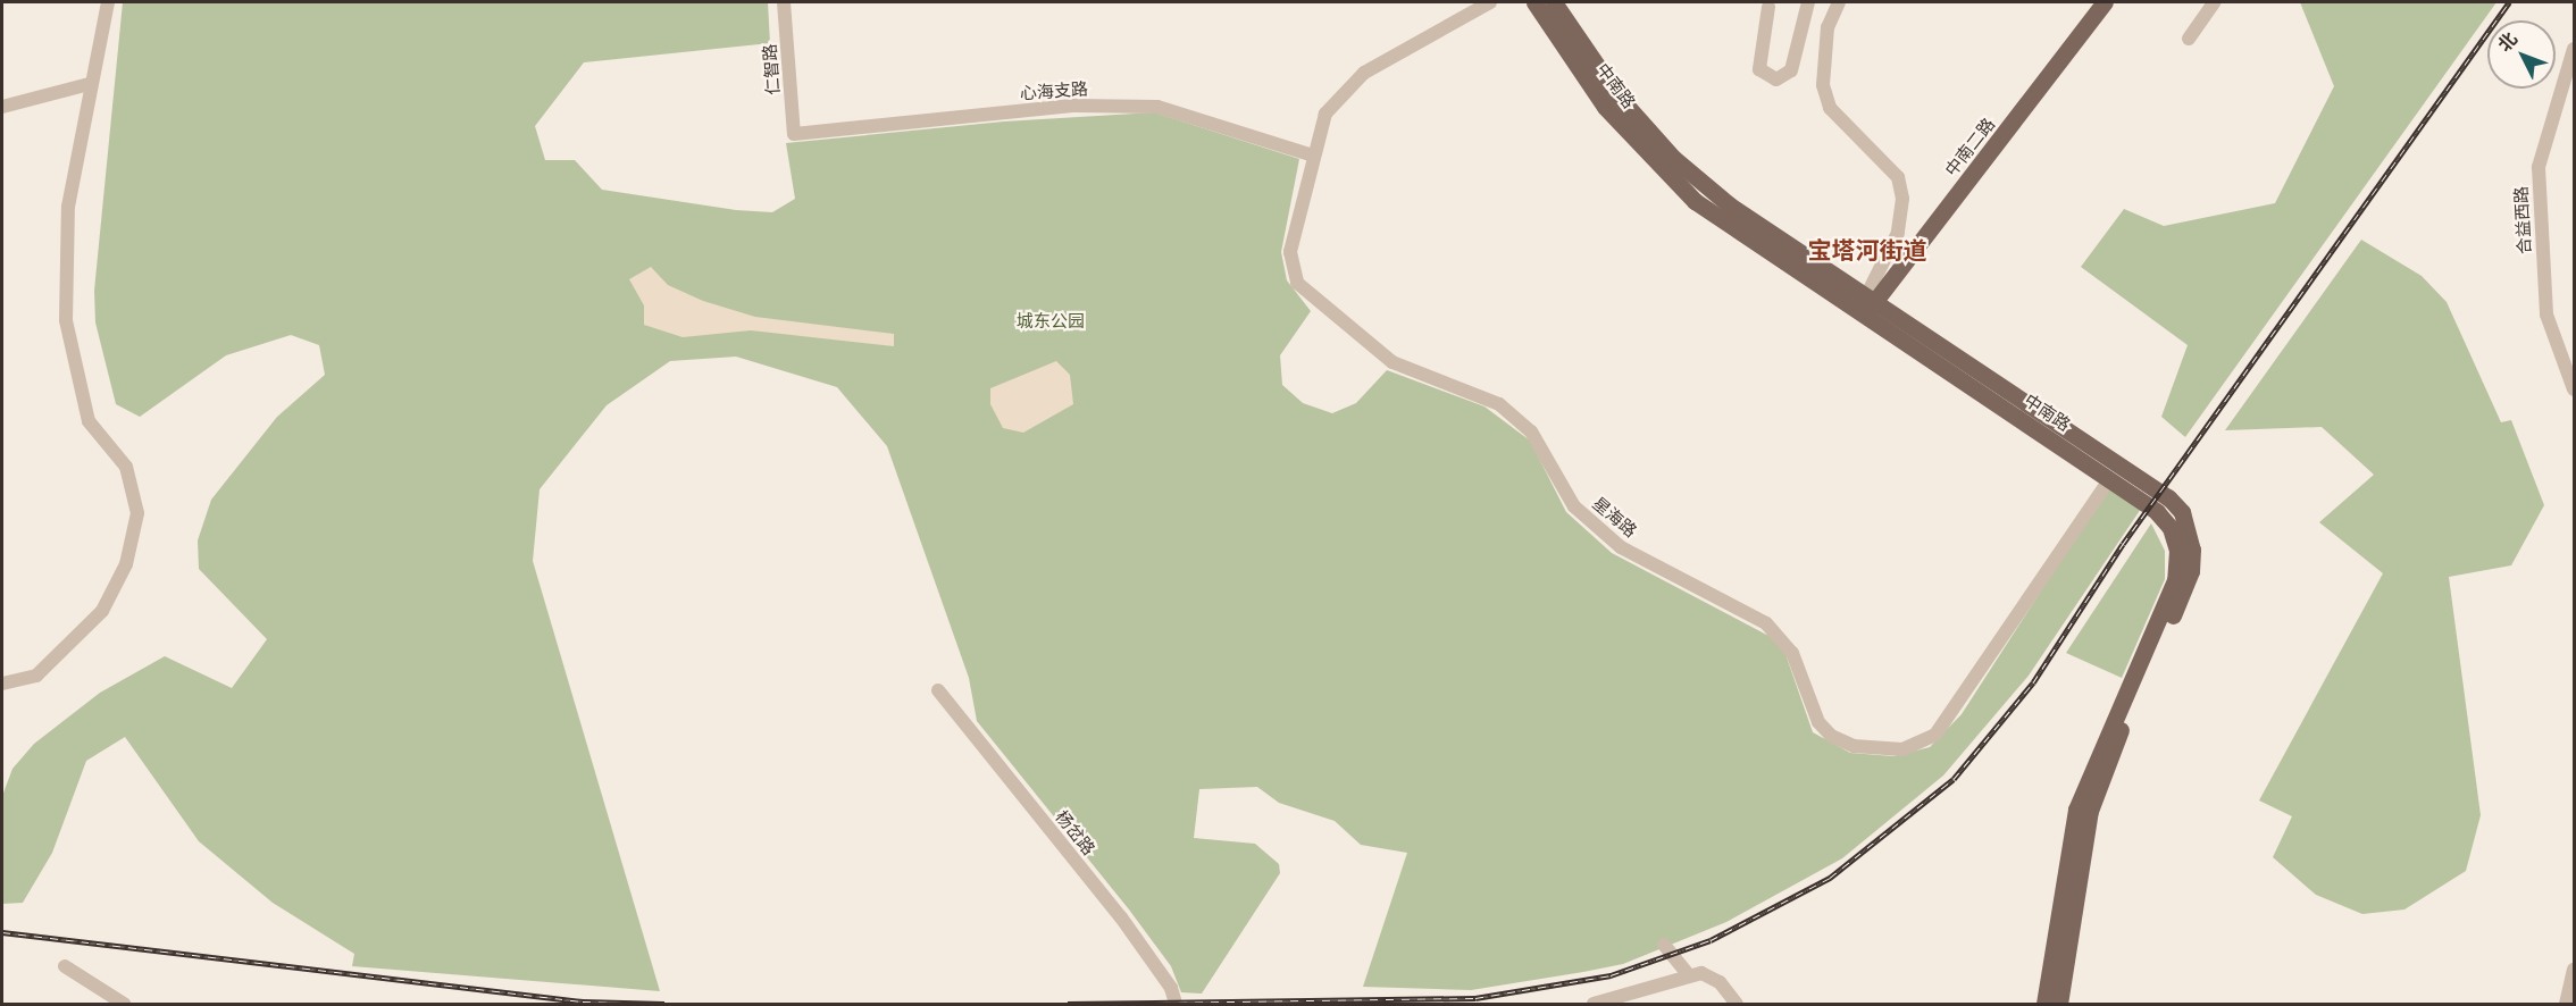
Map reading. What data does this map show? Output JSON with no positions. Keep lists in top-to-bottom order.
{
  "streets": {
    "main road": ["中南路", "中南二路"],
    "street": [
      "仁智路",
      "心海支路",
      "合益西路",
      "星海路",
      "杨岔路"
    ]
  },
  "crossings": [
    ["仁智路", "心海支路"],
    ["中南路", "中南二路"],
    ["中南路", "星海路"],
    ["心海支路", "星海路"]
  ],
  "districts": ["宝塔河街道"],
  "parks": ["城东公园"],
  "north": "top left"
}
